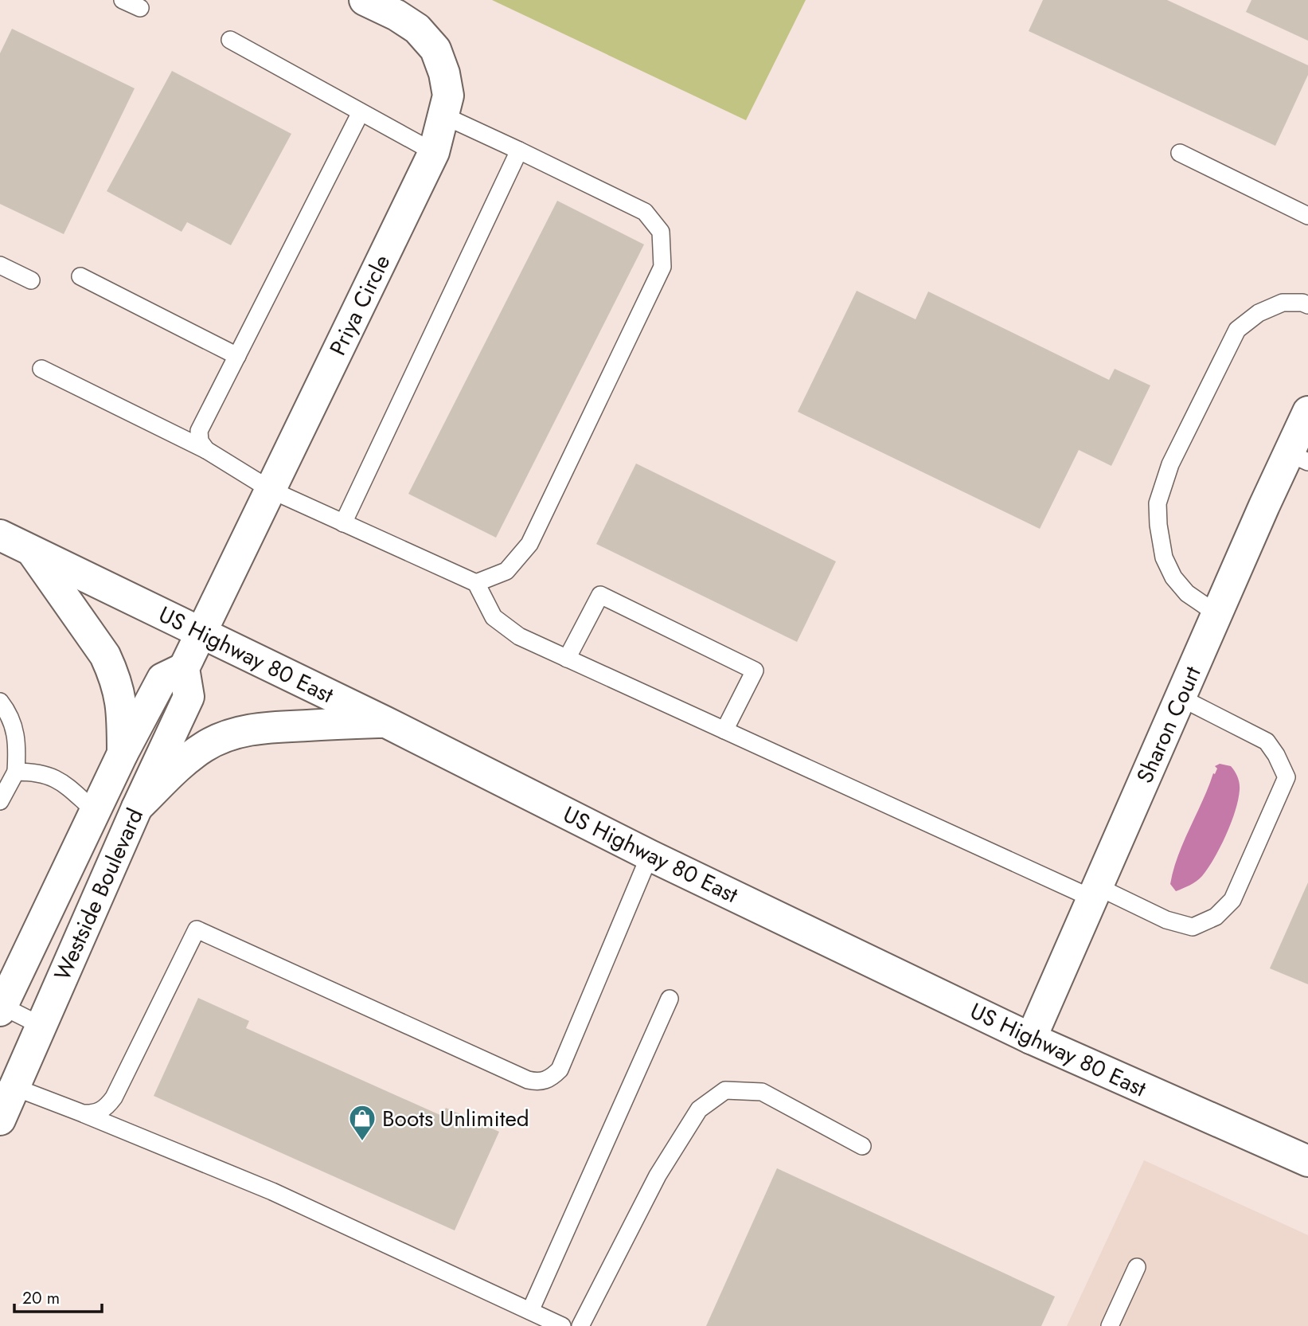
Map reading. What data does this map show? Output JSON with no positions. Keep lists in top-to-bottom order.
{
  "streets": {
    "street": [
      "Priya Circle",
      "US Highway 80 East",
      "Sharon Court",
      "Westside Boulevard"
    ]
  },
  "crossings": [
    ["Priya Circle", "US Highway 80 East"],
    ["US Highway 80 East", "Sharon Court"]
  ],
  "places": {
    "shop": ["Boots Unlimited"]
  },
  "scale_bar": "20 m"
}
